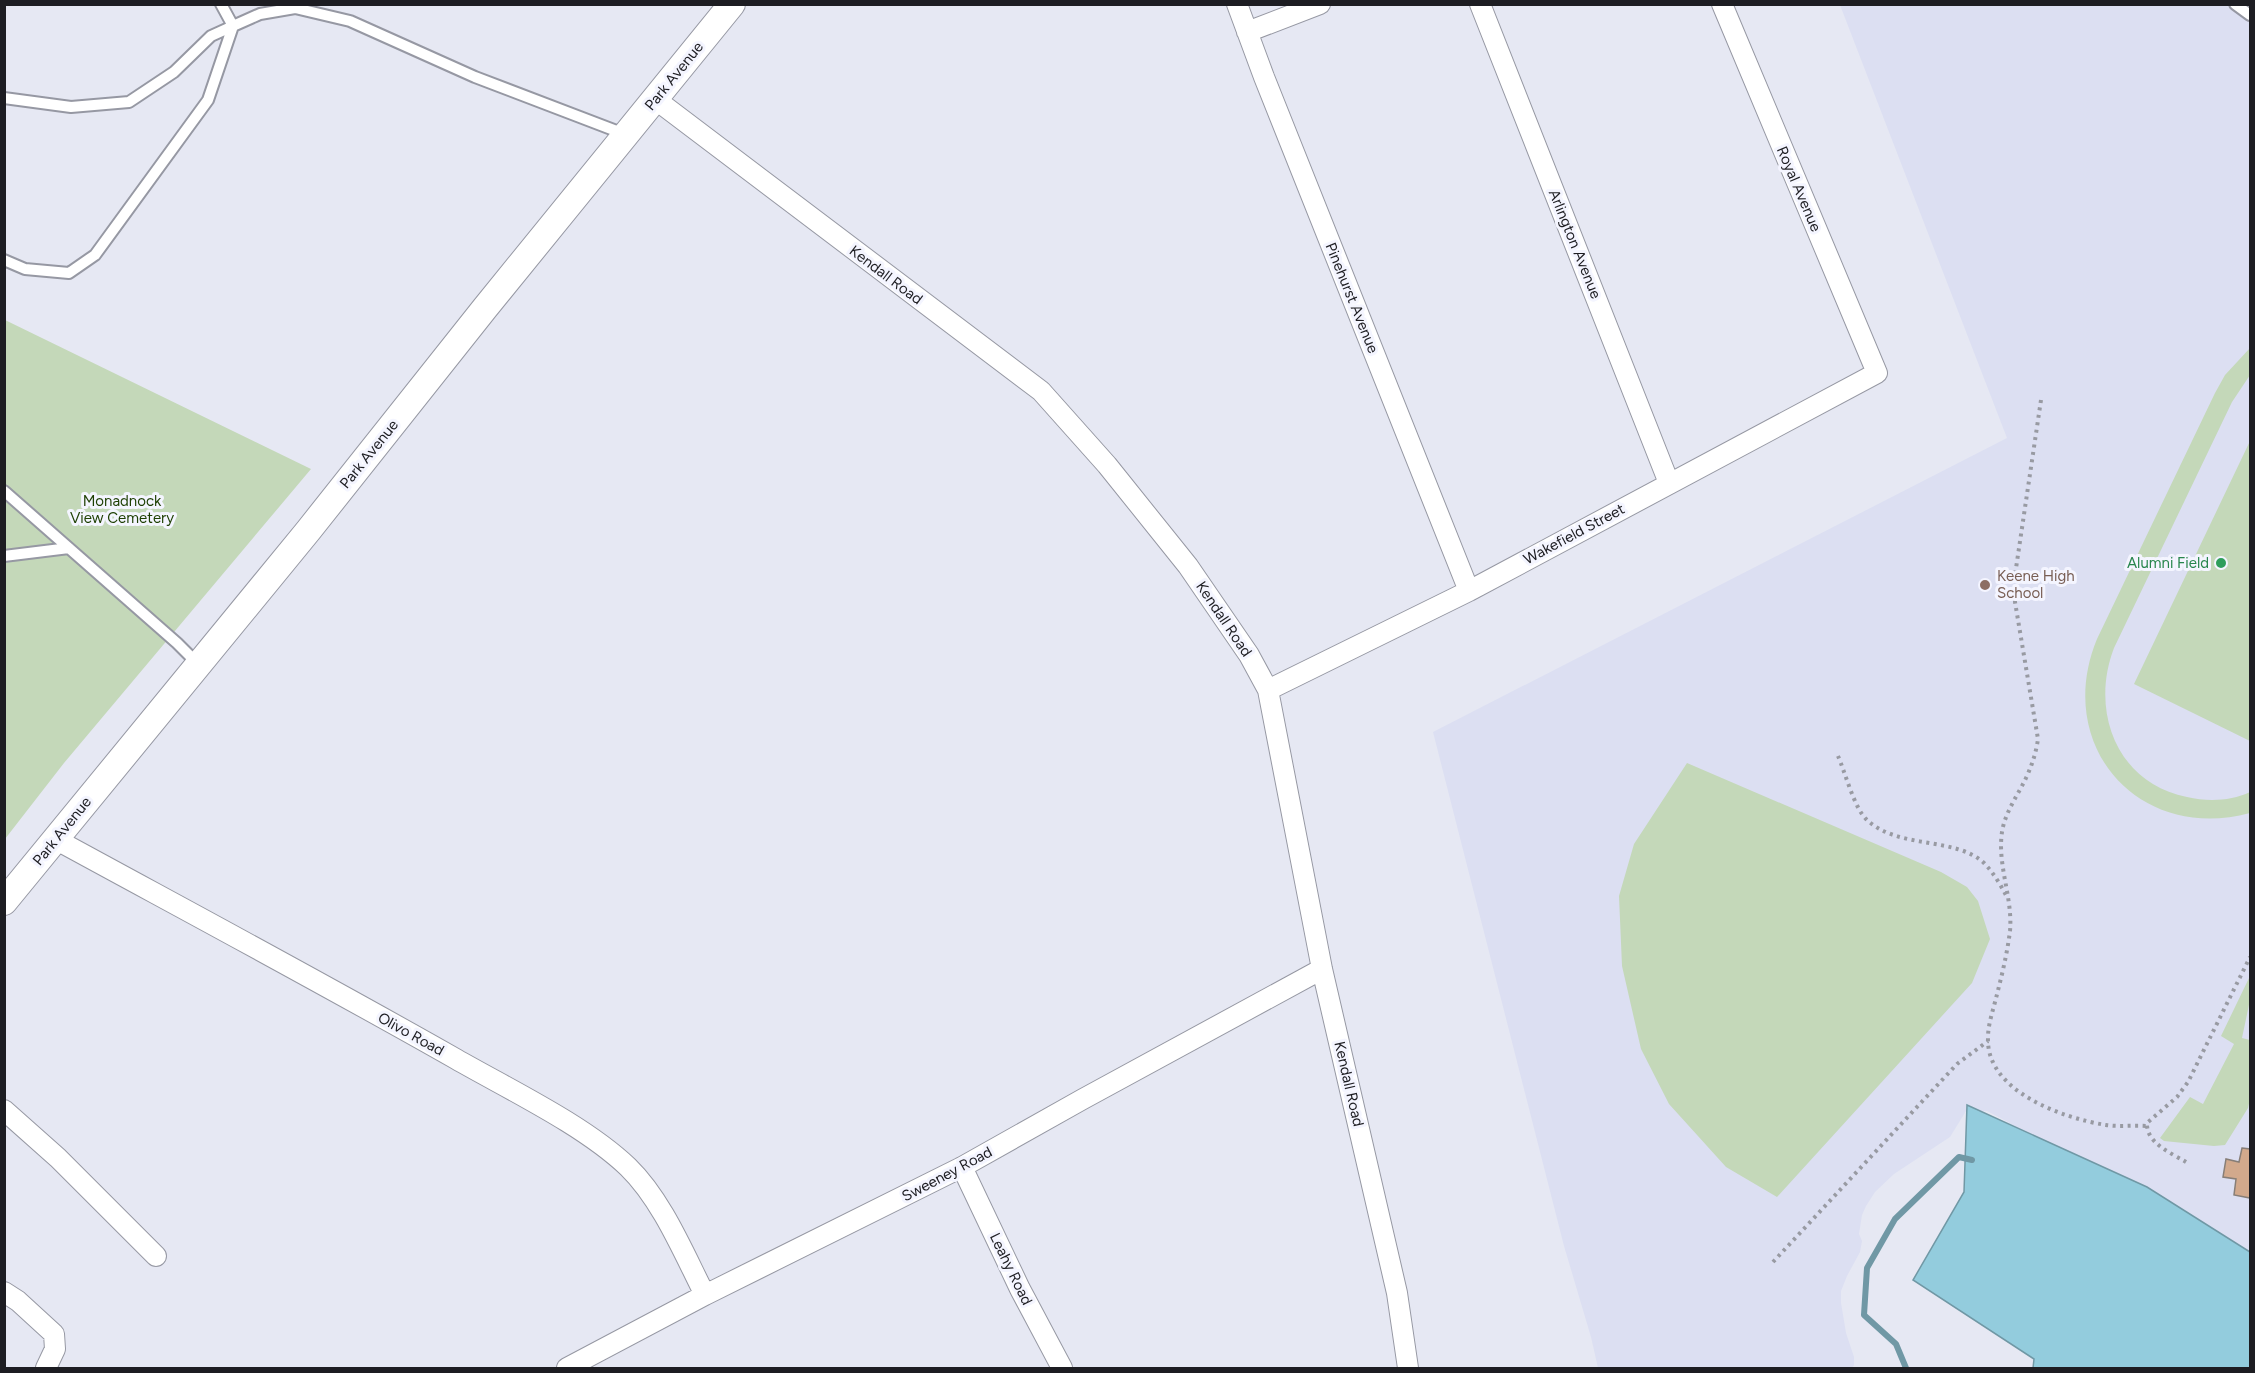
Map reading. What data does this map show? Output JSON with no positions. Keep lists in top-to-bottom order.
{
  "streets": {
    "street": [
      "Park Avenue",
      "Royal Avenue",
      "Arlington Avenue",
      "Kendall Road",
      "Pinehurst Avenue",
      "Wakefield Street",
      "Olivo Road",
      "Sweeney Road",
      "Leahy Road"
    ]
  },
  "crossings": [
    ["Park Avenue", "Kendall Road"],
    ["Park Avenue", "Olivo Road"],
    ["Royal Avenue", "Wakefield Street"],
    ["Arlington Avenue", "Wakefield Street"],
    ["Kendall Road", "Wakefield Street"],
    ["Kendall Road", "Sweeney Road"],
    ["Pinehurst Avenue", "Wakefield Street"],
    ["Olivo Road", "Sweeney Road"],
    ["Sweeney Road", "Leahy Road"]
  ],
  "parks": ["Monadnock View Cemetery"],
  "places": ["Alumni Field", "Keene High School"]
}
